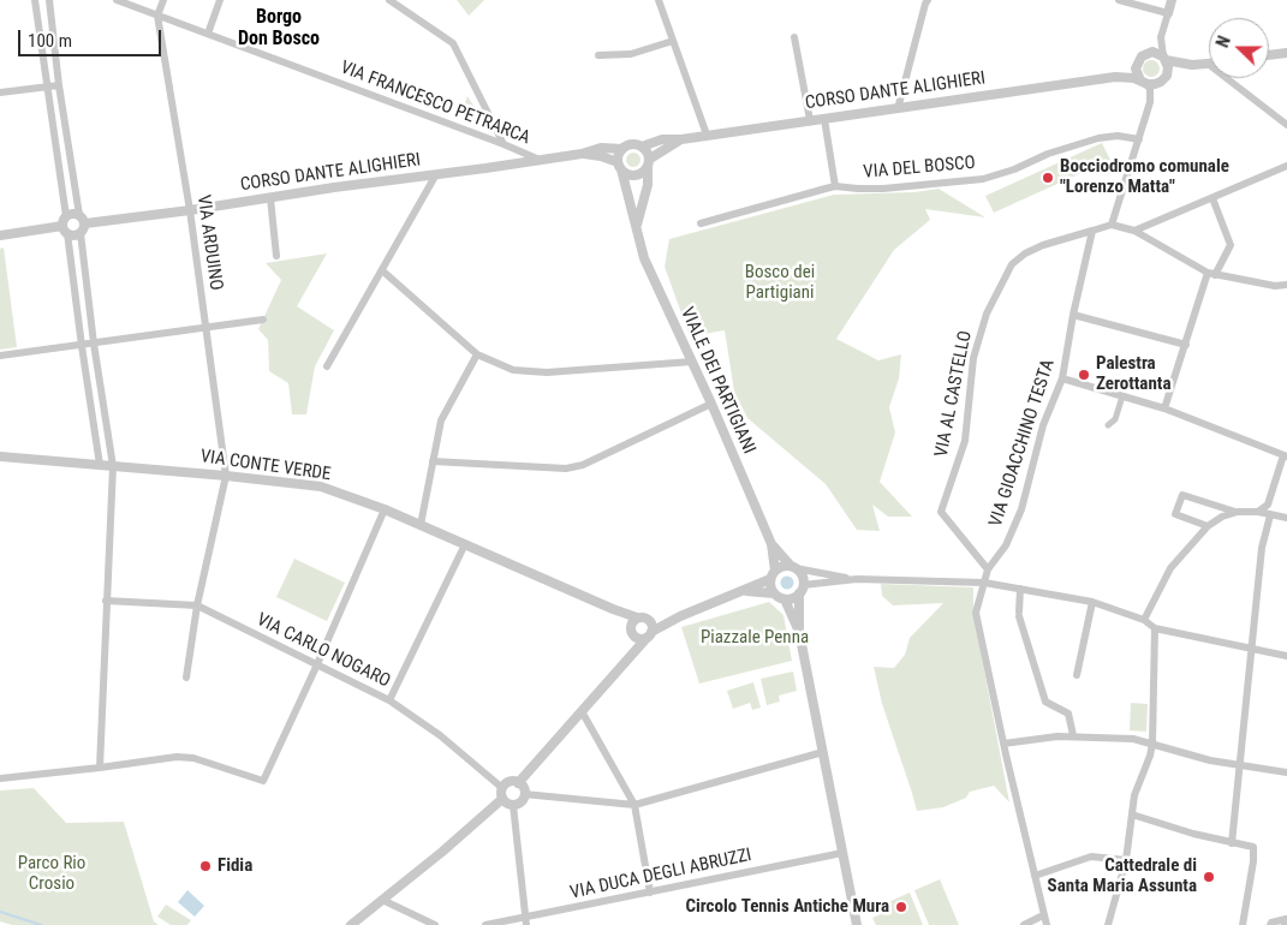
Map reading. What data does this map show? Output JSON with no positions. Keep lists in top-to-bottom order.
{
  "streets": {
    "street": [
      "CORSO DANTE ALIGHIERI",
      "VIA FRANCESCO PETRARCA",
      "VIA DEL BOSCO",
      "VIA ARDUINO",
      "VIALE DEI PARTIGIANI",
      "VIA AL CASTELLO",
      "VIA GIOACCHINO TESTA",
      "VIA CONTE VERDE",
      "VIA CARLO NOGARO",
      "VIA DUCA DEGLI ABRUZZI"
    ]
  },
  "crossings": [
    ["CORSO DANTE ALIGHIERI", "VIA FRANCESCO PETRARCA"],
    ["CORSO DANTE ALIGHIERI", "VIA ARDUINO"],
    ["CORSO DANTE ALIGHIERI", "VIALE DEI PARTIGIANI"],
    ["VIA FRANCESCO PETRARCA", "VIA ARDUINO"],
    ["VIA ARDUINO", "VIA CONTE VERDE"],
    ["VIA ARDUINO", "VIA CARLO NOGARO"],
    ["VIALE DEI PARTIGIANI", "VIA CONTE VERDE"],
    ["VIA AL CASTELLO", "VIA GIOACCHINO TESTA"]
  ],
  "districts": ["Borgo Don Bosco"],
  "parks": ["Bosco dei Partigiani", "Piazzale Penna", "Parco Rio Crosio"],
  "places": [
    "Bocciodromo comunale \"Lorenzo Matta\"",
    "Palestra Zerottanta",
    "Fidia",
    "Cattedrale di Santa Maria Assunta",
    "Circolo Tennis Antiche Mura"
  ],
  "scale_bar": "100 m",
  "north": "left"
}
